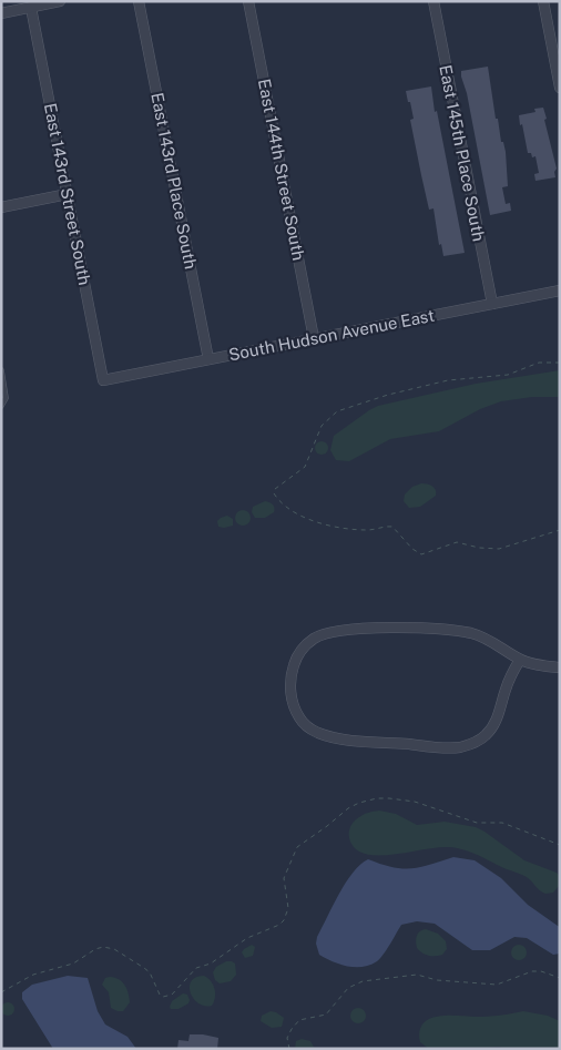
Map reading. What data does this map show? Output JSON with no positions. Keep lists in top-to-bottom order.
{
  "streets": {
    "street": [
      "East 145th Place South",
      "East 144th Street South",
      "East 143rd Place South",
      "East 143rd Street South",
      "South Hudson Avenue East"
    ]
  },
  "crossings": [
    ["East 145th Place South", "South Hudson Avenue East"],
    ["East 144th Street South", "South Hudson Avenue East"],
    ["East 143rd Place South", "South Hudson Avenue East"],
    ["East 143rd Street South", "South Hudson Avenue East"]
  ]
}
